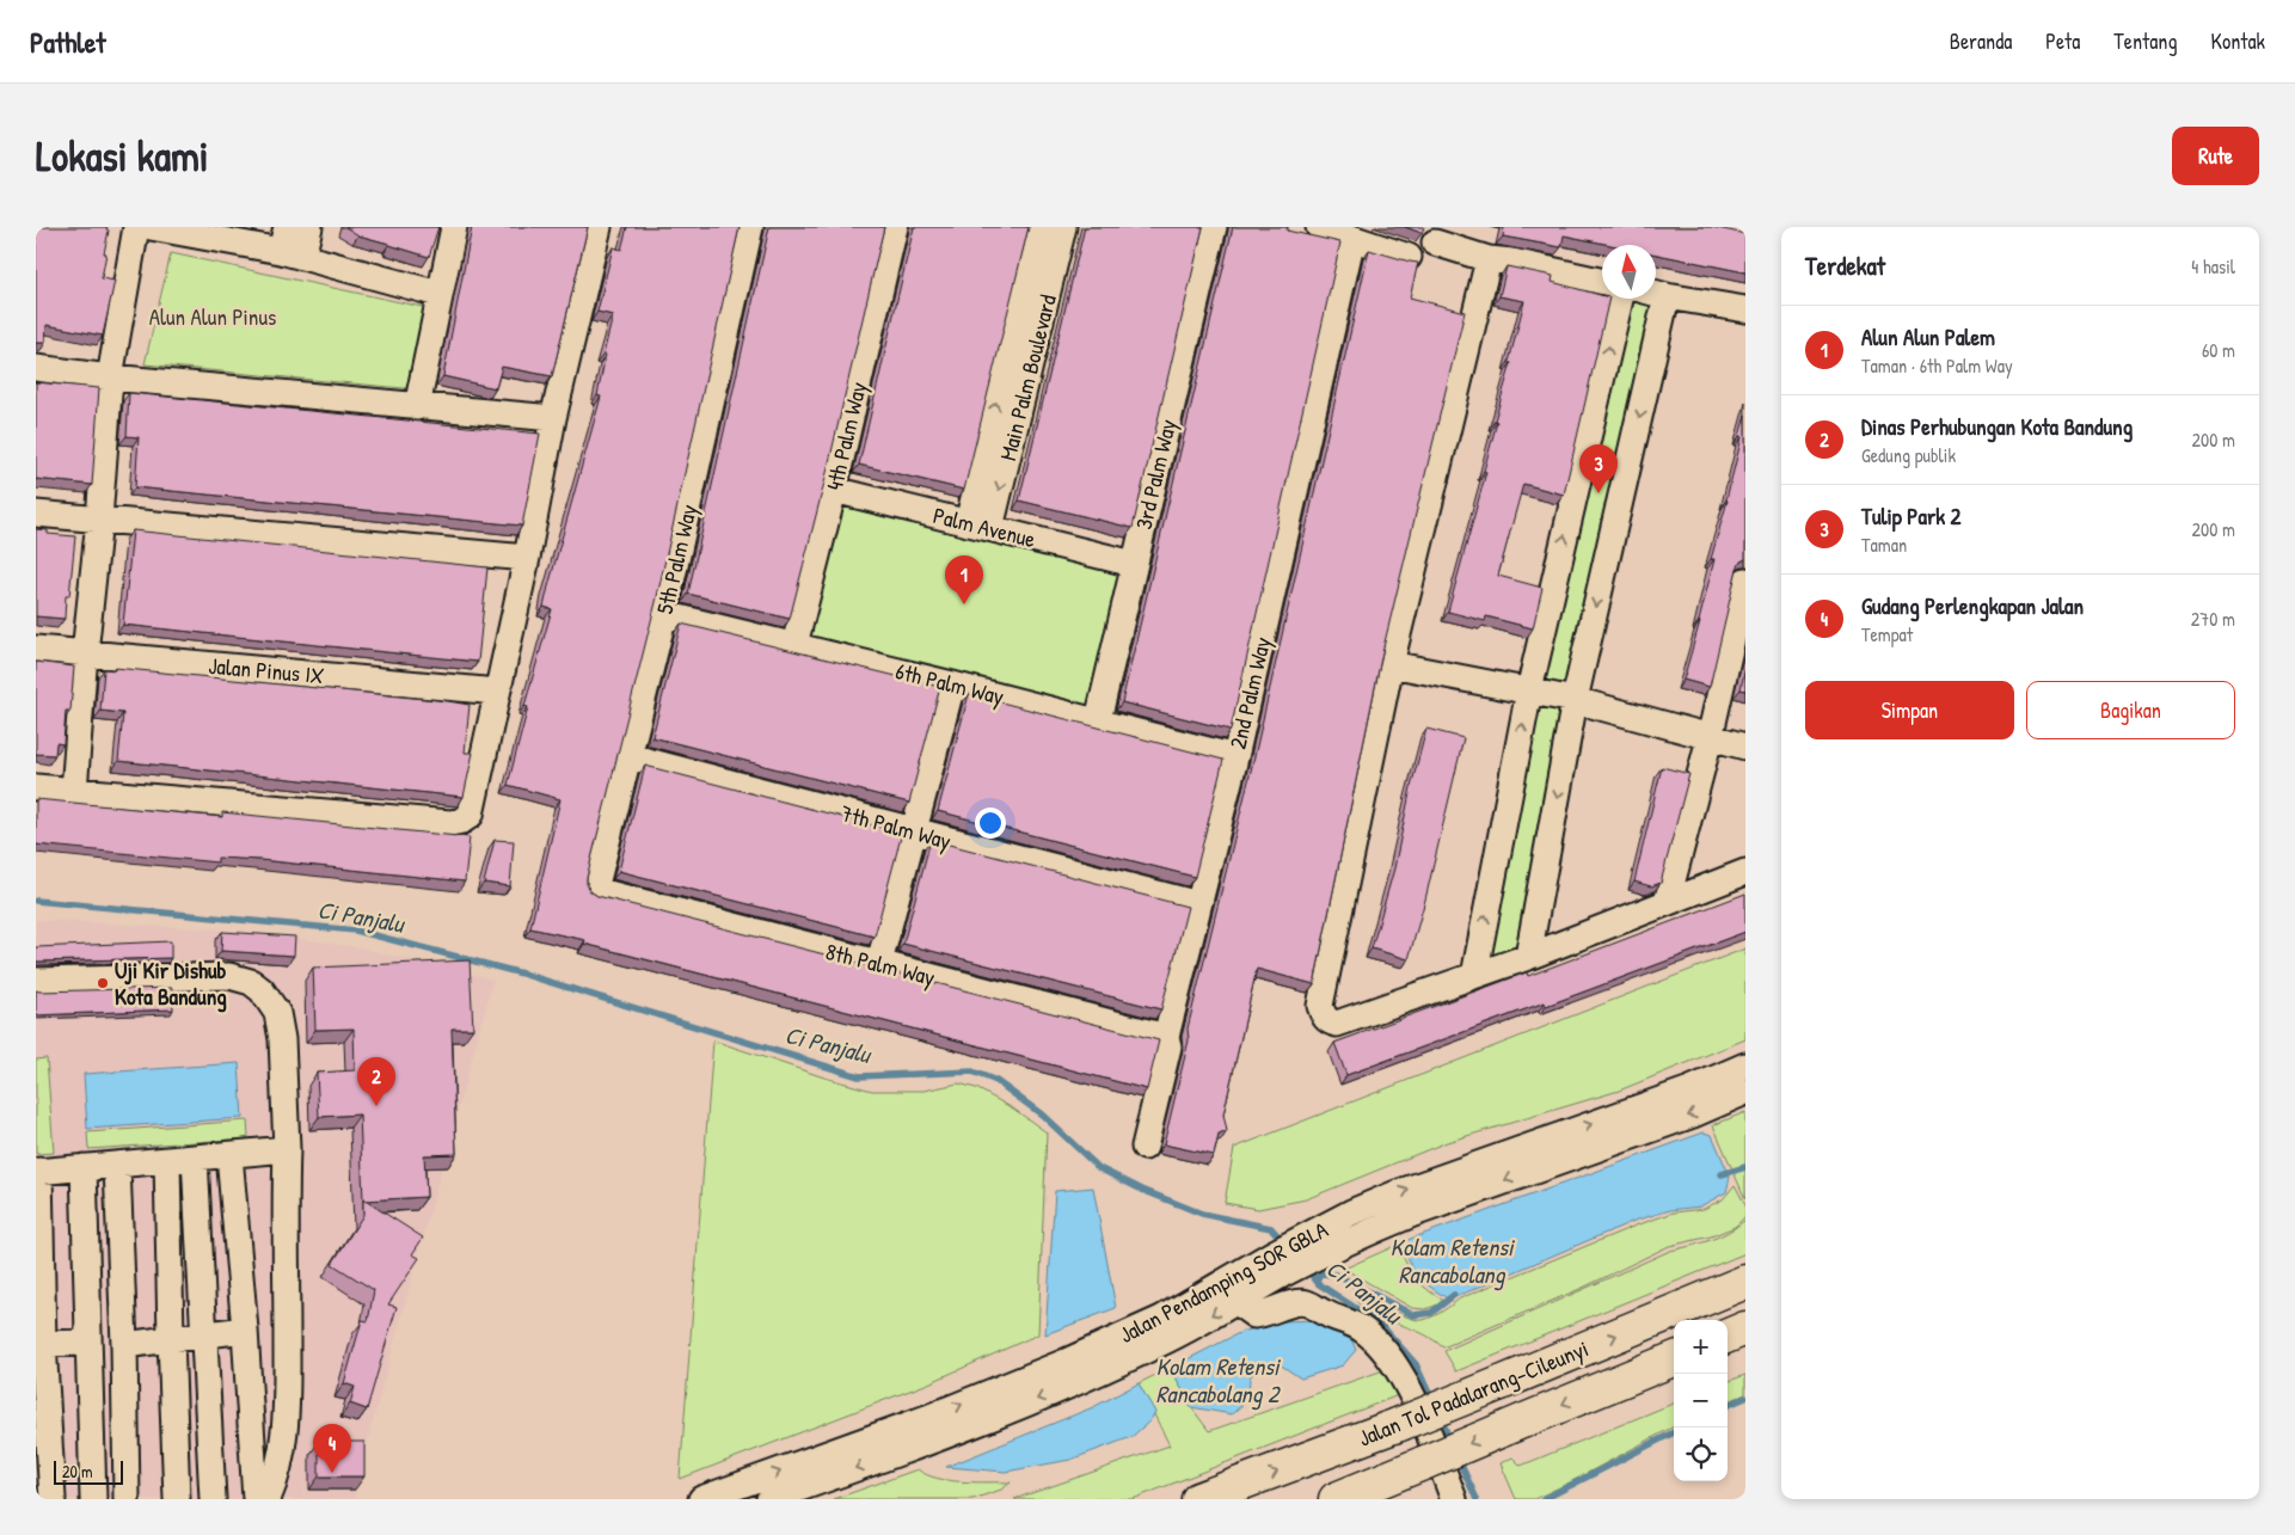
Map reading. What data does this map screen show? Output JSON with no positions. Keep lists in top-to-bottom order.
{
  "streets": {
    "highway": ["Jalan Tol Padalarang–Cileunyi"],
    "street": [
      "Main Palm Boulevard",
      "4th Palm Way",
      "3rd Palm Way",
      "Palm Avenue",
      "5th Palm Way",
      "Jalan Pinus IX",
      "6th Palm Way",
      "2nd Palm Way",
      "7th Palm Way",
      "8th Palm Way",
      "Jalan Pendamping SOR GBLA"
    ]
  },
  "crossings": [
    ["Main Palm Boulevard", "Palm Avenue"],
    ["4th Palm Way", "Palm Avenue"],
    ["4th Palm Way", "6th Palm Way"],
    ["3rd Palm Way", "Palm Avenue"],
    ["3rd Palm Way", "6th Palm Way"],
    ["5th Palm Way", "6th Palm Way"],
    ["5th Palm Way", "7th Palm Way"],
    ["5th Palm Way", "8th Palm Way"],
    ["6th Palm Way", "2nd Palm Way"],
    ["2nd Palm Way", "7th Palm Way"],
    ["2nd Palm Way", "8th Palm Way"]
  ],
  "water": ["Ci Panjalu", "Kolam Retensi Rancabolang", "Kolam Retensi Rancabolang 2"],
  "parks": ["Alun Alun Pinus"],
  "places": ["Uji Kir Dishub Kota Bandung"],
  "scale_bar": "20 m",
  "north": "top",
  "page": {
    "header": "Pathlet",
    "nav": [
      "Beranda",
      "Peta",
      "Tentang",
      "Kontak"
    ],
    "buttons": [
      "Rute",
      ["Simpan", "Bagikan"]
    ],
    "title": "Lokasi kami",
    "heading": ["Terdekat", "4 hasil"],
    "list": [
      {
        "mark": "1",
        "name": "Alun Alun Palem",
        "note": "Taman · 6th Palm Way",
        "value": "60 m"
      },
      {
        "mark": "2",
        "name": "Dinas Perhubungan Kota Bandung",
        "note": "Gedung publik",
        "value": "200 m"
      },
      {
        "mark": "3",
        "name": "Tulip Park 2",
        "note": "Taman",
        "value": "200 m"
      },
      {
        "mark": "4",
        "name": "Gudang Perlengkapan Jalan",
        "note": "Tempat",
        "value": "270 m"
      }
    ],
    "pins": [
      "3",
      "1",
      "2",
      "4"
    ],
    "map_buttons": ["+", "−"],
    "scale": "20 m"
  }
}
